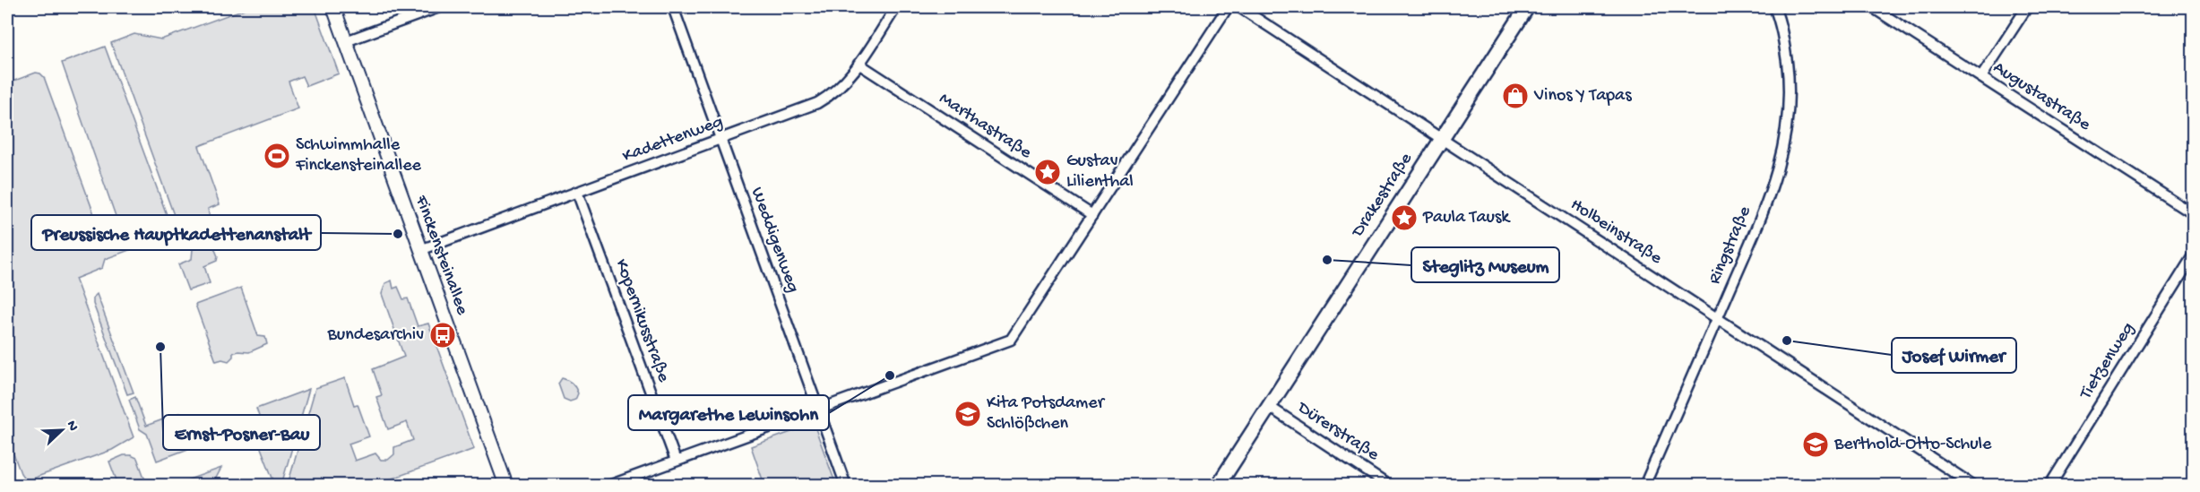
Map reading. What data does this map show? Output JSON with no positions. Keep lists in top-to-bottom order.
{
  "streets": {
    "main road": ["Drakestraße"],
    "street": [
      "Augustastraße",
      "Marthastraße",
      "Kadettenweg",
      "Holbeinstraße",
      "Weddigenweg",
      "Ringstraße",
      "Finckensteinallee",
      "Kopernikusstraße",
      "Tietzenweg",
      "Dürerstraße"
    ]
  },
  "crossings": [
    ["Marthastraße", "Kadettenweg"],
    ["Kadettenweg", "Weddigenweg"],
    ["Kadettenweg", "Finckensteinallee"],
    ["Kadettenweg", "Kopernikusstraße"],
    ["Drakestraße", "Holbeinstraße"],
    ["Drakestraße", "Dürerstraße"],
    ["Holbeinstraße", "Ringstraße"]
  ],
  "places": {
    "shop": ["Vinos Y Tapas"],
    "sports": ["Schwimmhalle Finckensteinallee"],
    "place": ["Gustav Lilienthal", "Paula Tausk"],
    "other": [
      "Preussische Hauptkadettenanstalt",
      "Steglitz Museum",
      "Josef Wirmer",
      "Ernst-Posner-Bau",
      "Margarethe Lewinsohn"
    ],
    "bus stop": ["Bundesarchiv"],
    "school or university": ["Kita Potsdamer Schlößchen", "Berthold-Otto-Schule"]
  },
  "north": "top right"
}
